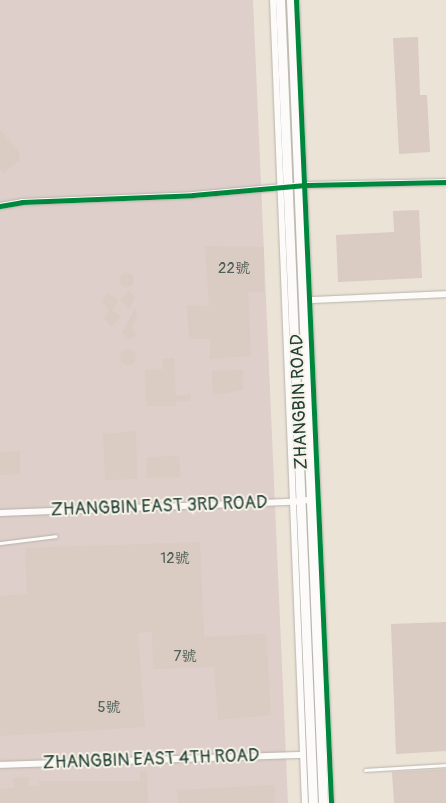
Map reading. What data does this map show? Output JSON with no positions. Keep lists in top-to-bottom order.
{
  "streets": {
    "street": ["ZHANGBIN ROAD", "ZHANGBIN EAST 3RD ROAD", "ZHANGBIN EAST 4TH ROAD"]
  },
  "crossings": [
    ["ZHANGBIN ROAD", "ZHANGBIN EAST 3RD ROAD"],
    ["ZHANGBIN ROAD", "ZHANGBIN EAST 4TH ROAD"]
  ],
  "house_numbers": [
    "22號",
    "12號",
    "7號",
    "5號"
  ]
}
